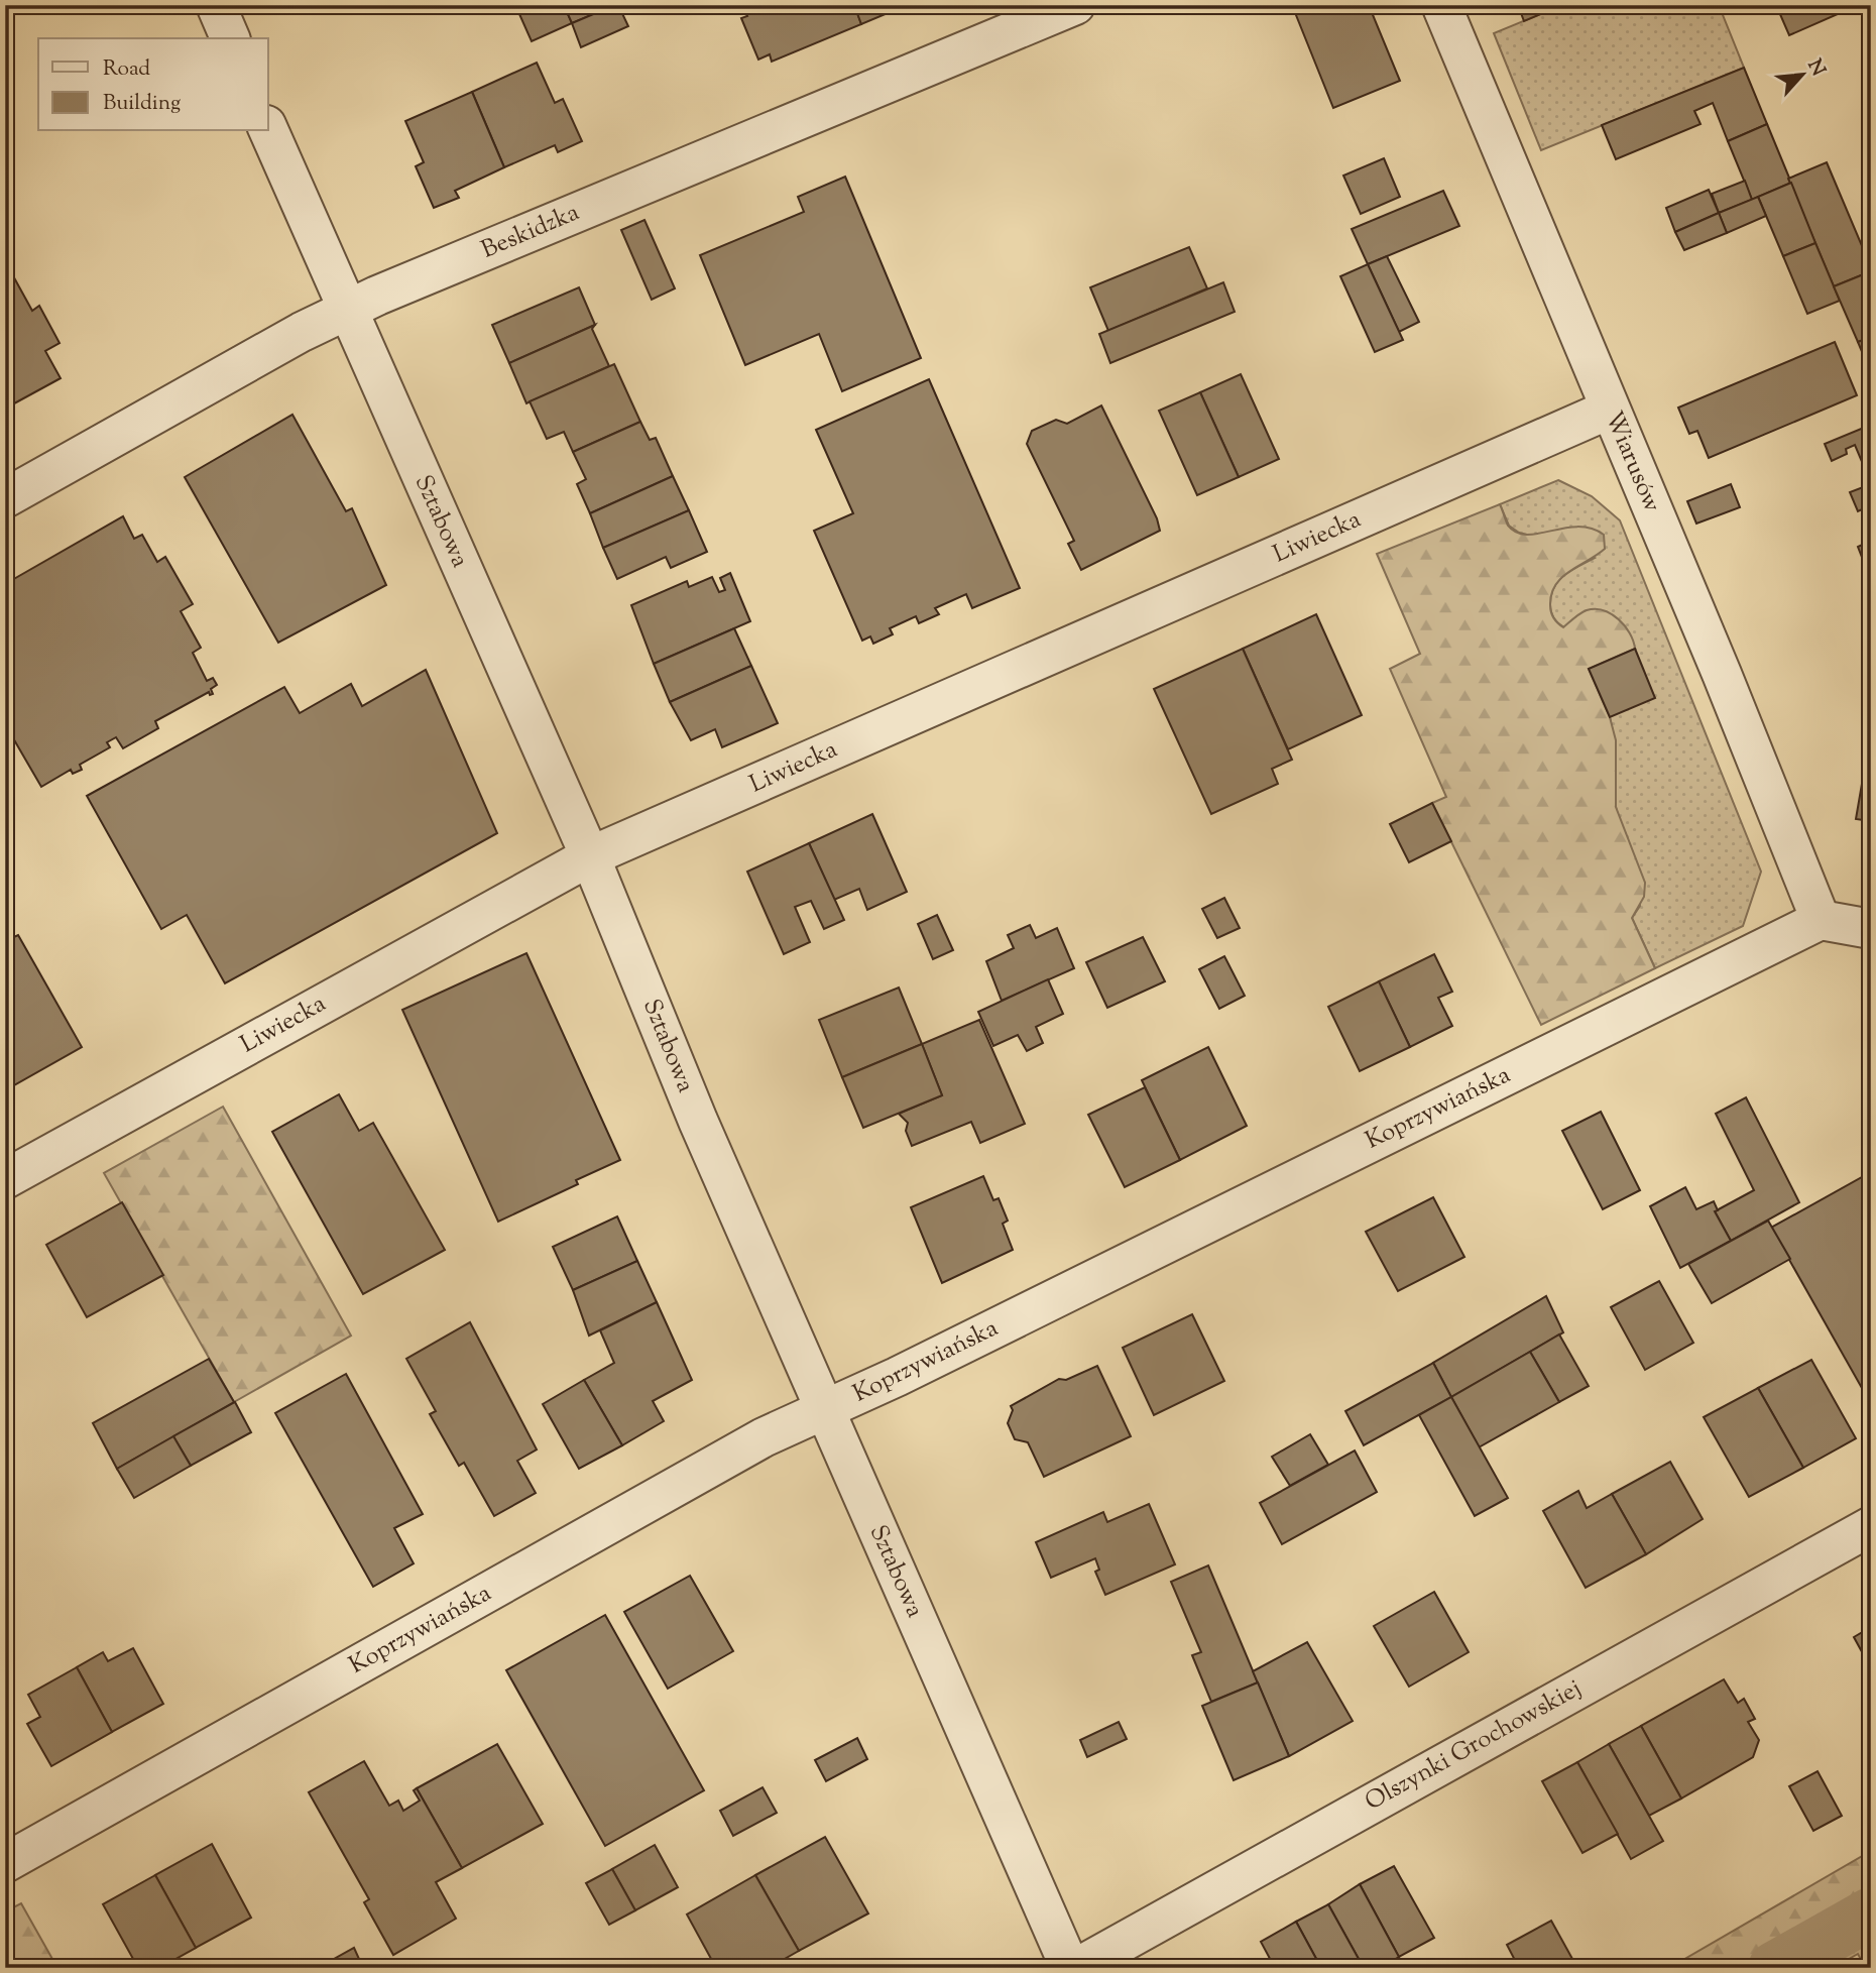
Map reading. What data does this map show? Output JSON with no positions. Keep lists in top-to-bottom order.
{
  "streets": {
    "street": [
      "Beskidzka",
      "Wiarusów",
      "Sztabowa",
      "Liwiecka",
      "Koprzywiańska",
      "Olszynki Grochowskiej"
    ]
  },
  "crossings": [
    ["Beskidzka", "Sztabowa"],
    ["Wiarusów", "Liwiecka"],
    ["Wiarusów", "Koprzywiańska"],
    ["Sztabowa", "Liwiecka"],
    ["Sztabowa", "Koprzywiańska"]
  ],
  "legend": ["Road", "Building"],
  "north": "top right"
}
